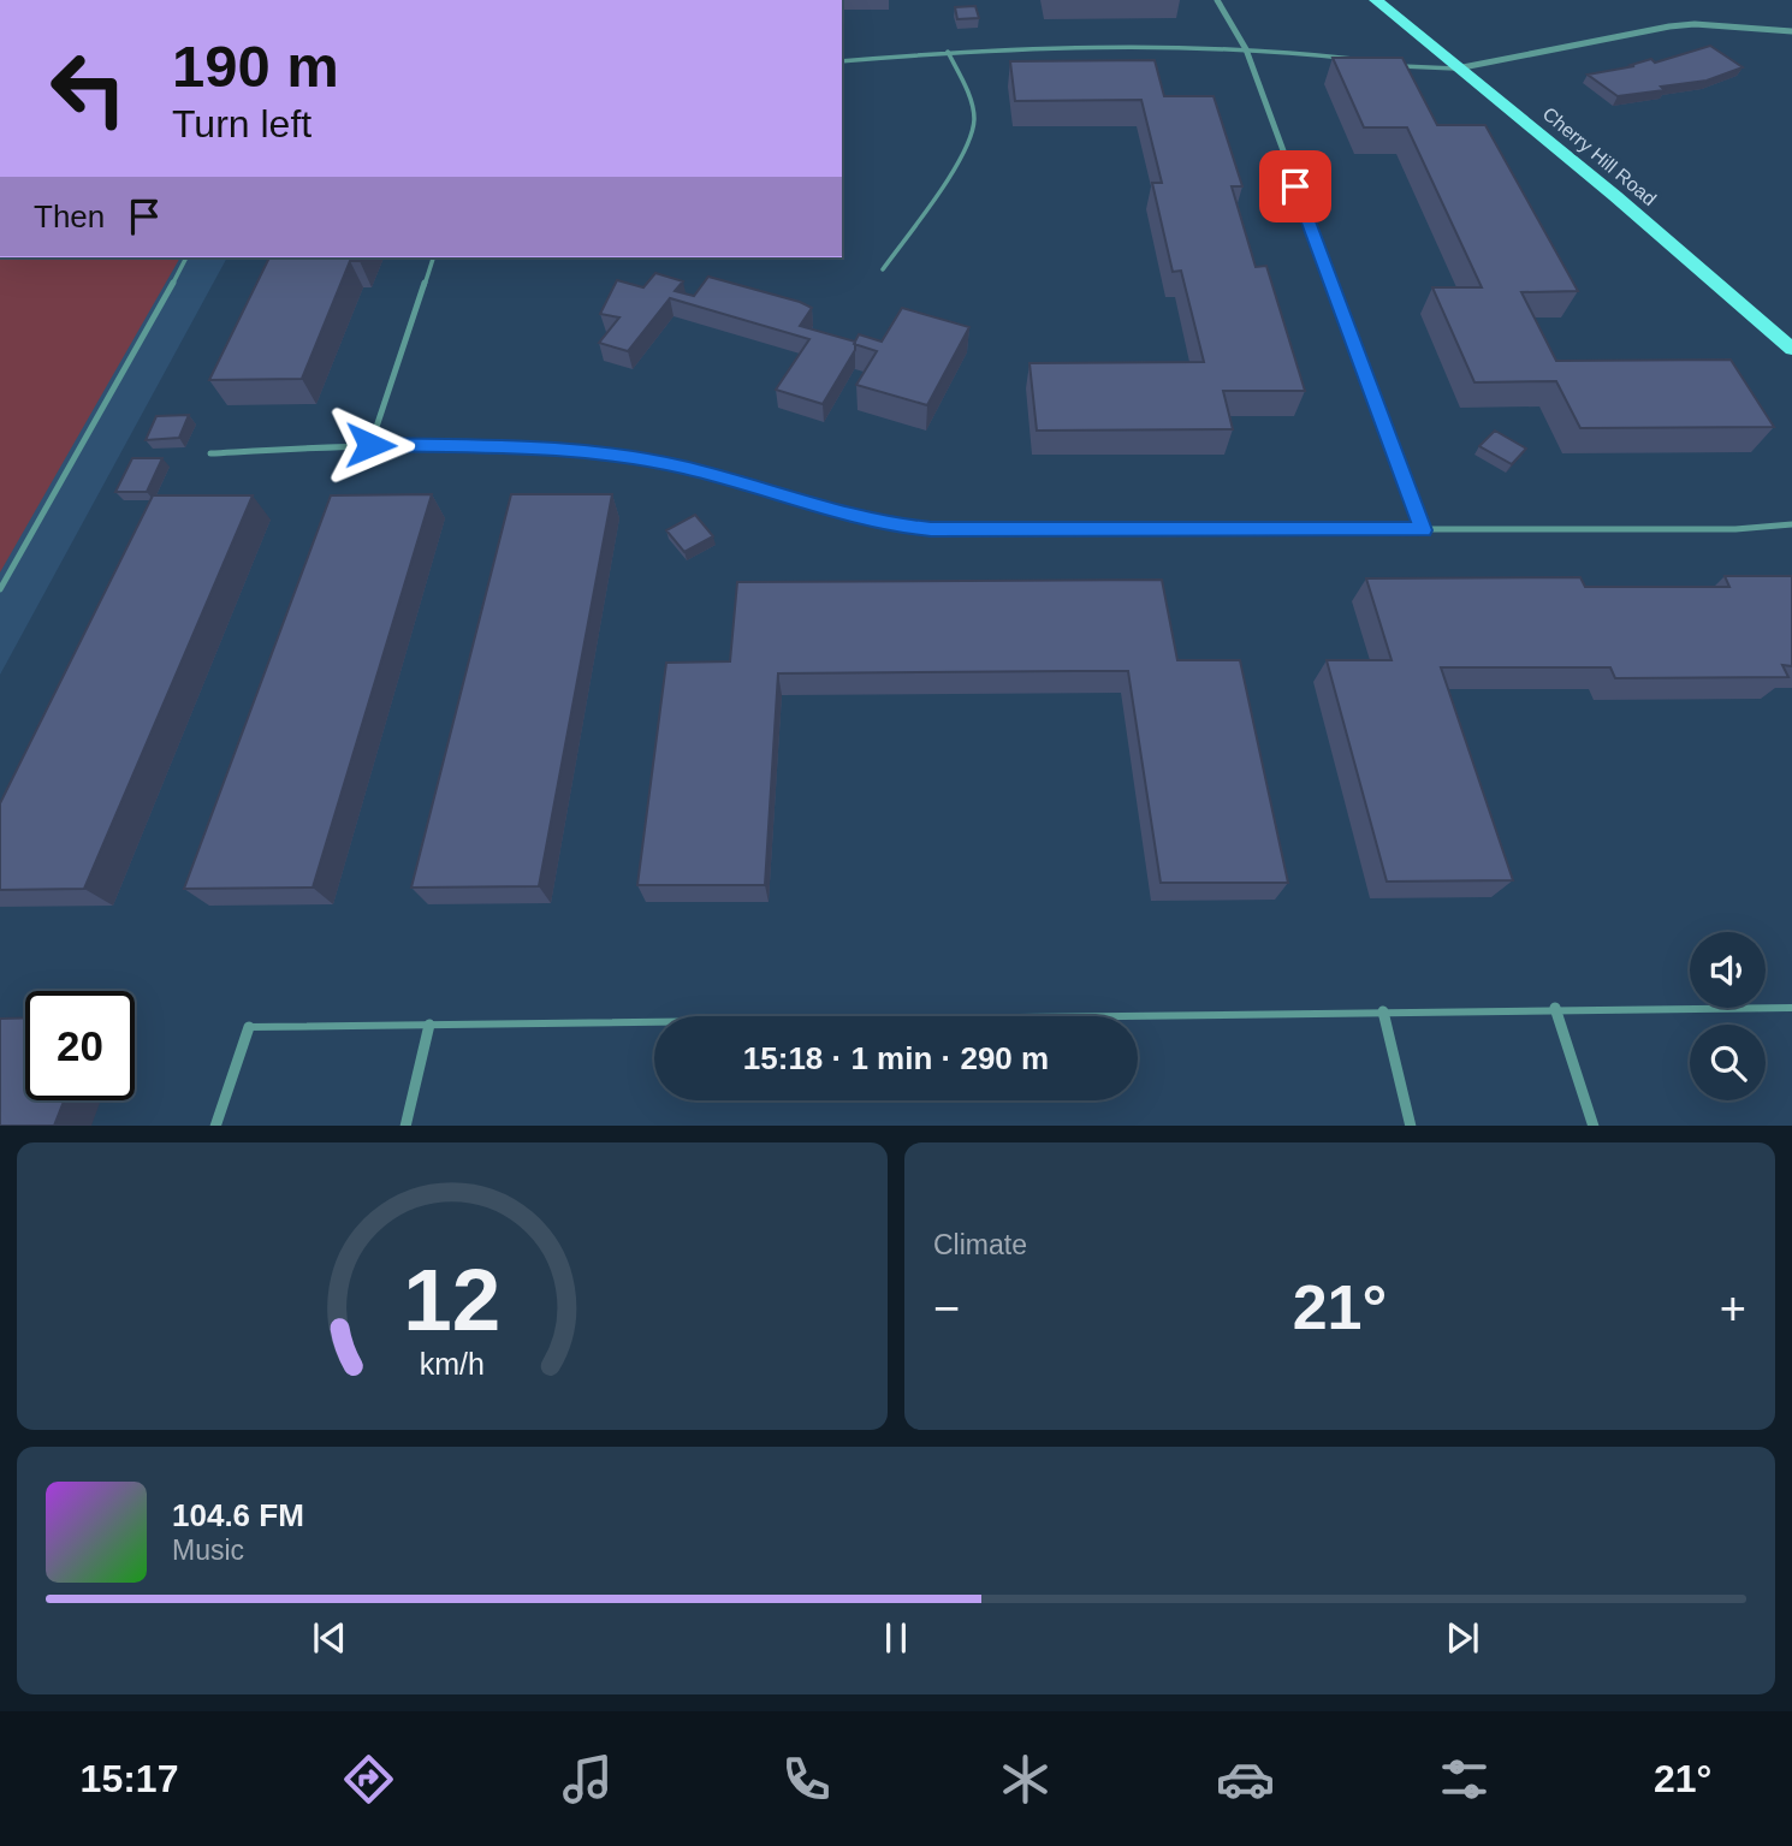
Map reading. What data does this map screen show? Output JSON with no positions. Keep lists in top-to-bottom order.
{
  "streets": {
    "main road": ["Cherry Hill Road"]
  },
  "page": {
    "turn": ["190 m", "Turn left"],
    "then": "Then",
    "limit": "20",
    "trip": "15:18 · 1 min · 290 m",
    "tile": "Climate",
    "heat": ["−", "21°", "+"],
    "song": ["104.6 FM", "Music"],
    "tabs": ["15:17", "21°"],
    "gauge": ["12", "km/h"]
  }
}
